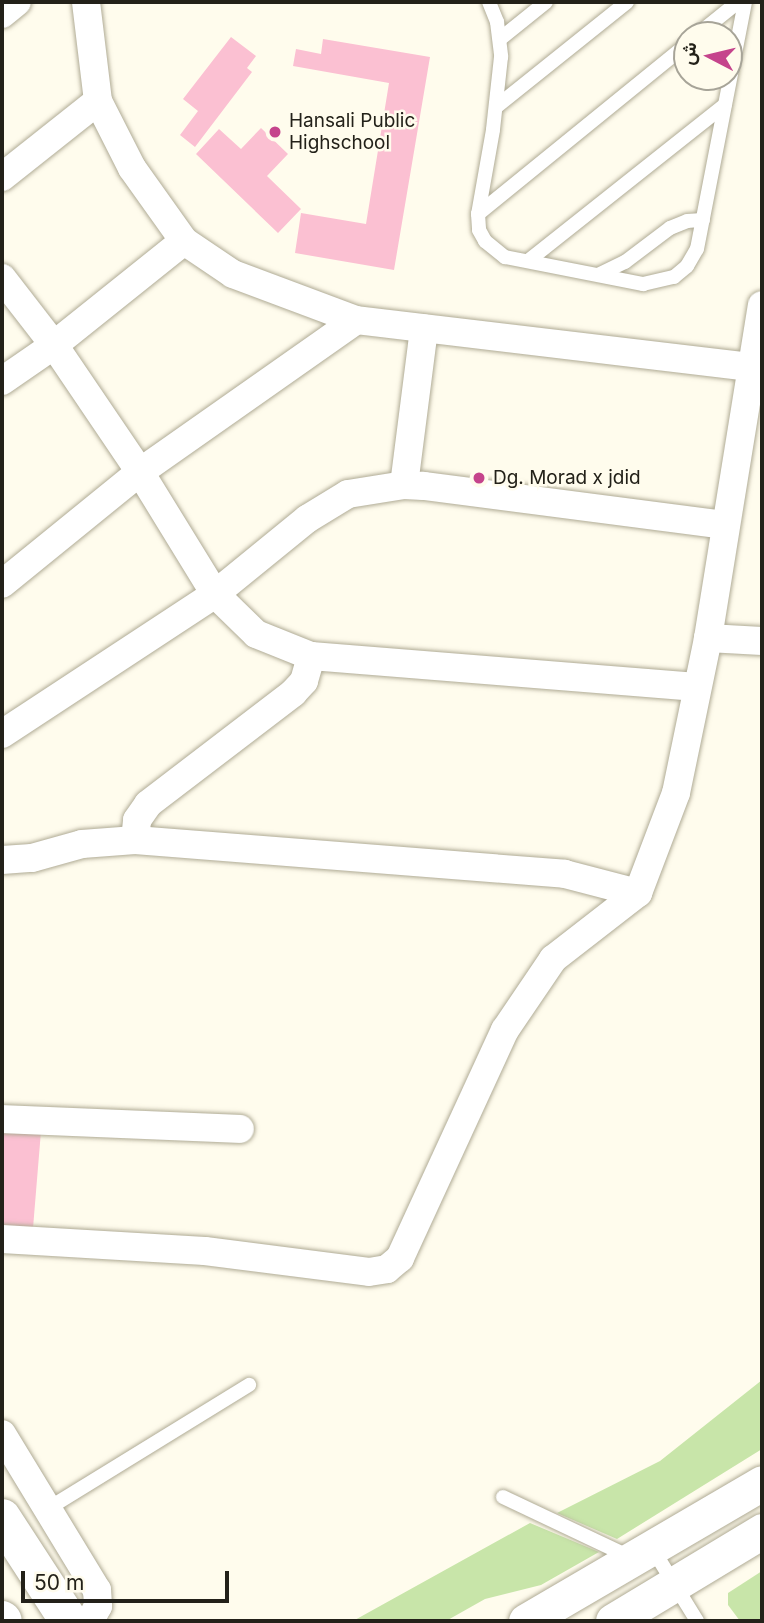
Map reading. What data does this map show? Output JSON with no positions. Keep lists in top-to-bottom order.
{
  "places": ["Hansali Public Highschool", "Dg. Morad x jdid"],
  "scale_bar": "50 m",
  "north": "left"
}
